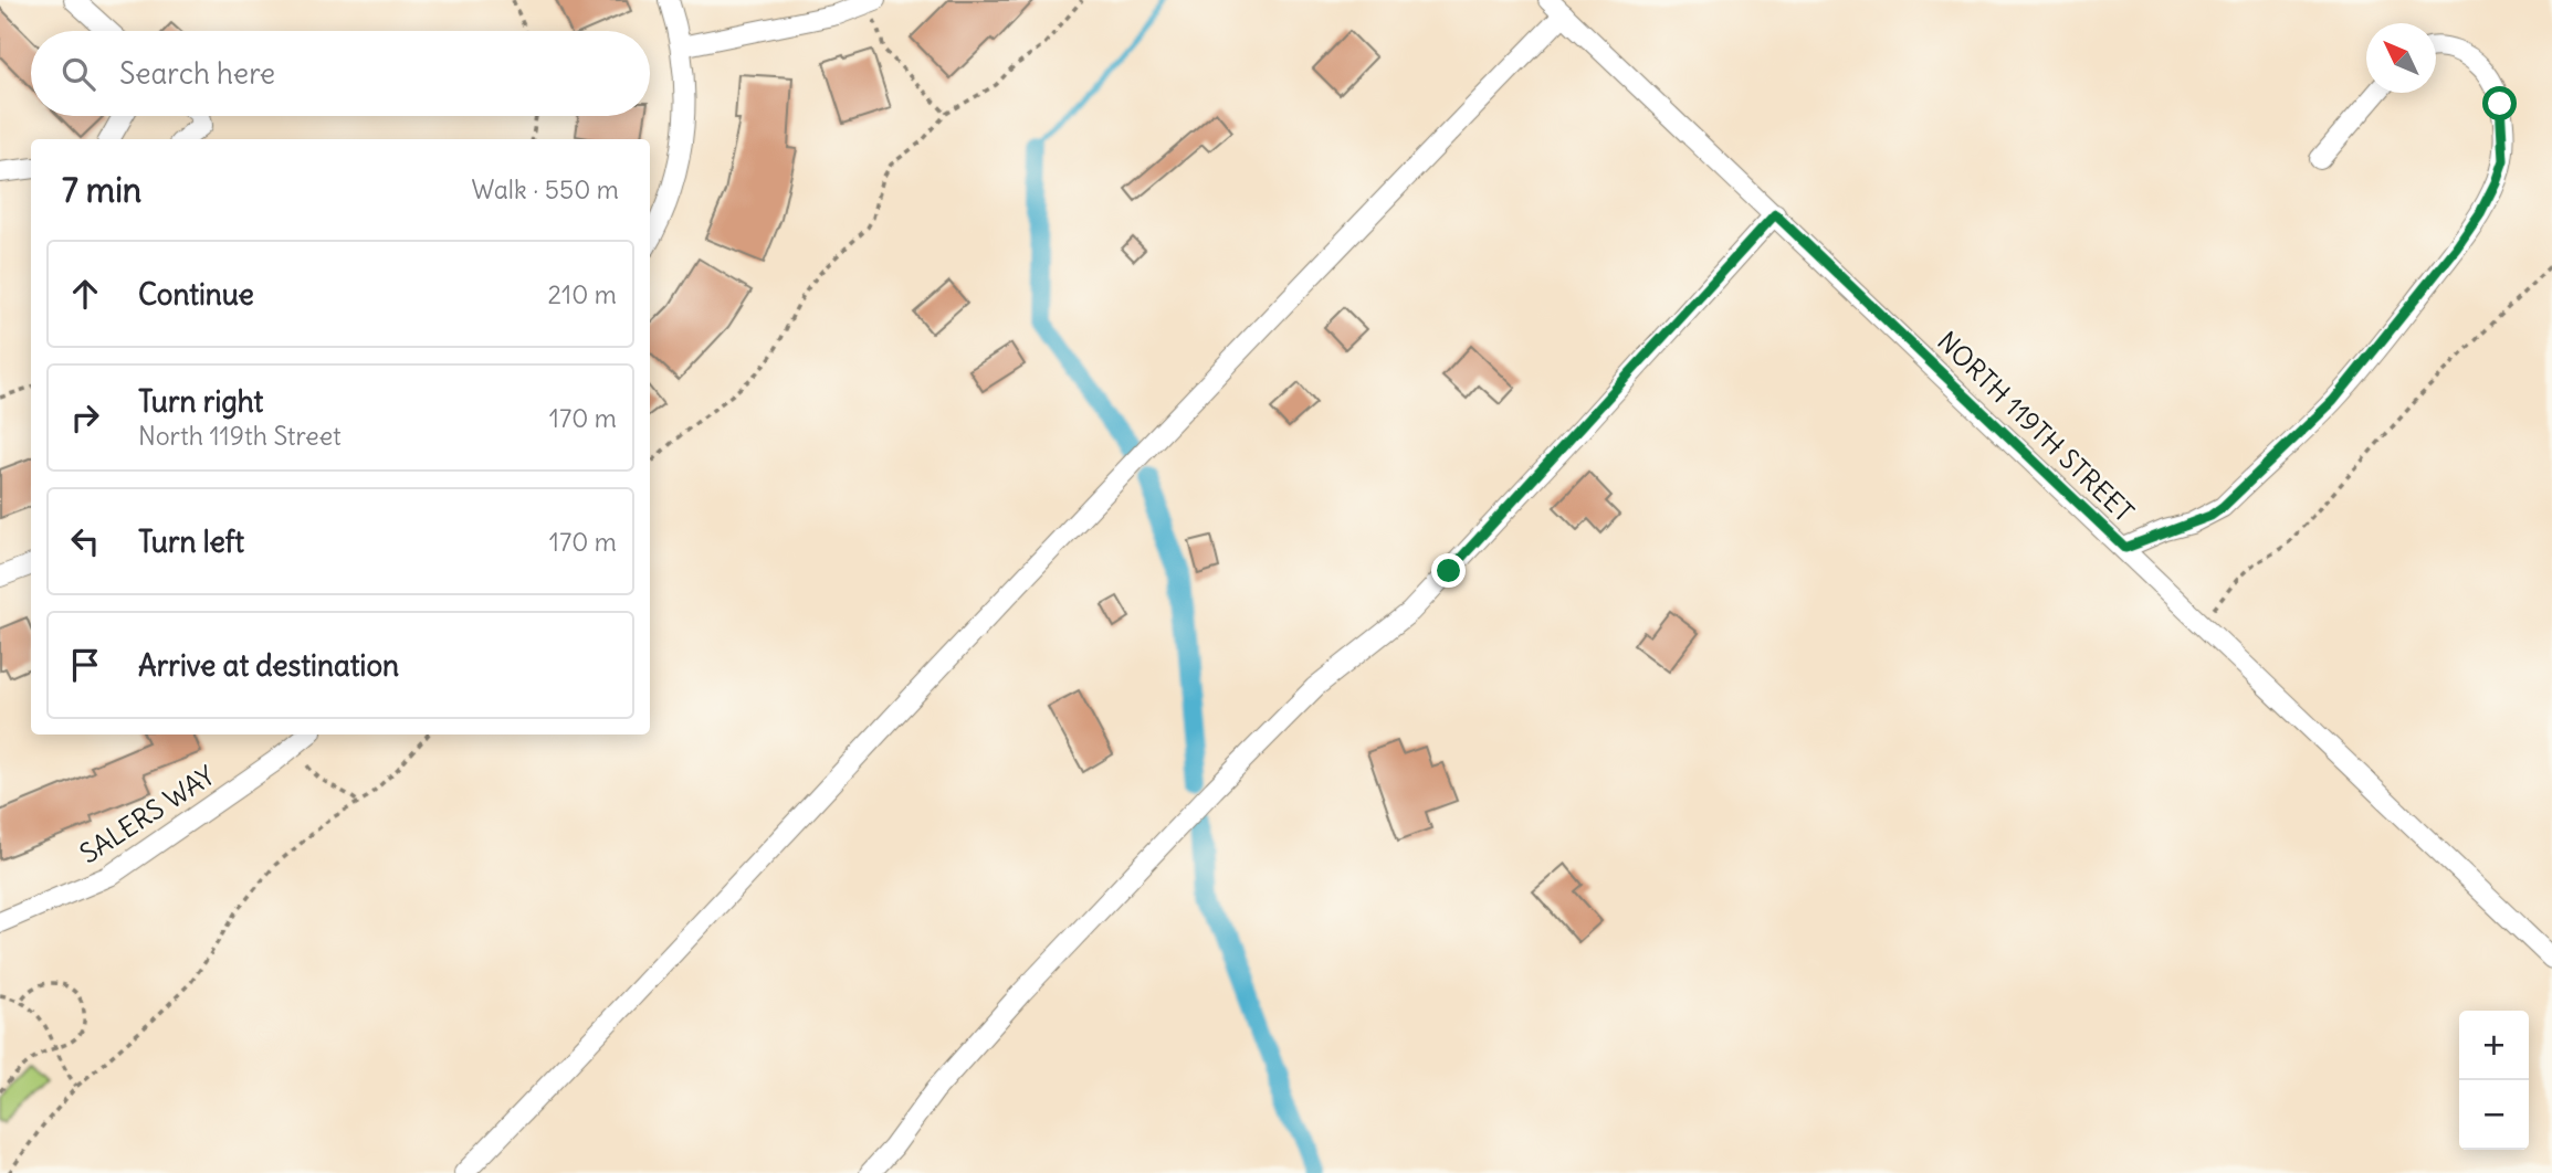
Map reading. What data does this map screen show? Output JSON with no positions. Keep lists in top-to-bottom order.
{
  "streets": {
    "street": ["NORTH 119TH STREET", "SALERS WAY"]
  },
  "north": "top left",
  "page": {
    "search": "Search here",
    "heading": ["7 min", "Walk · 550 m"],
    "list": [
      ["Continue", "210 m"],
      ["Turn right", "North 119th Street", "170 m"],
      ["Turn left", "170 m"],
      "Arrive at destination"
    ],
    "map_buttons": ["+", "−"]
  }
}
